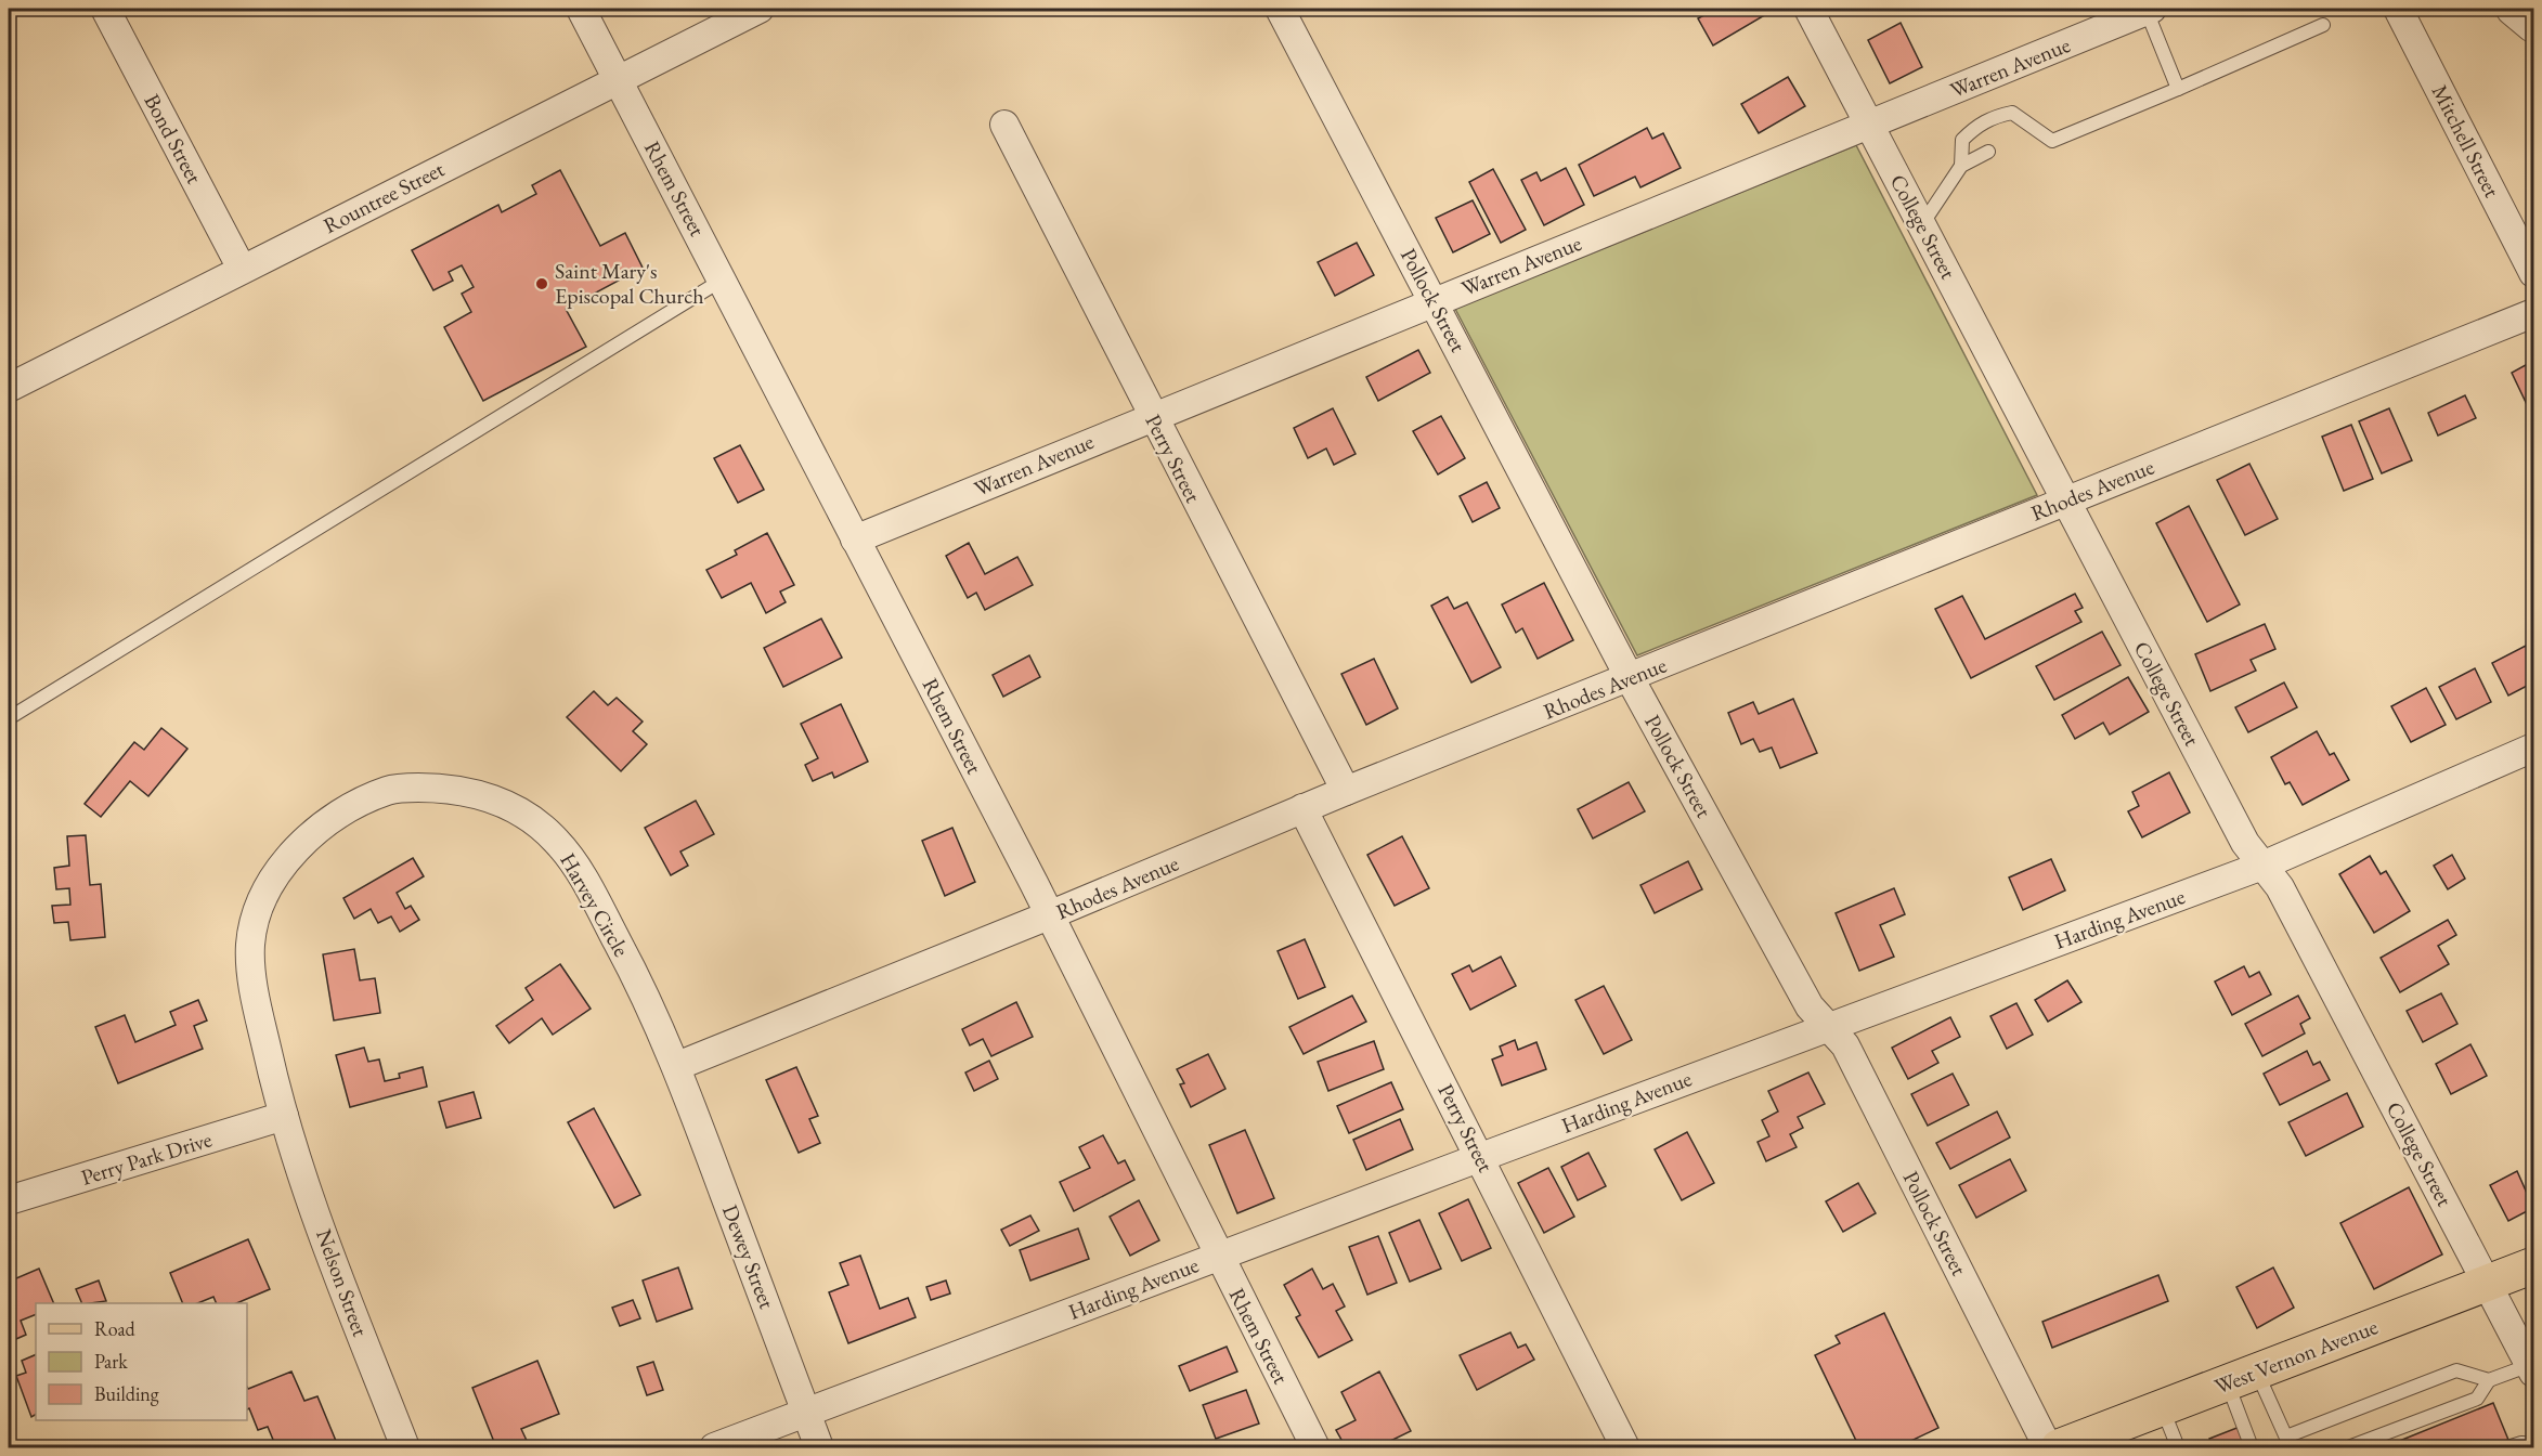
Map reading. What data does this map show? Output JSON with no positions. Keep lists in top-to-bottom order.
{
  "streets": {
    "main road": ["West Vernon Avenue"],
    "street": [
      "Warren Avenue",
      "Bond Street",
      "Mitchell Street",
      "Rhem Street",
      "Rountree Street",
      "College Street",
      "Pollock Street",
      "Perry Street",
      "Rhodes Avenue",
      "Harvey Circle",
      "Harding Avenue",
      "Perry Park Drive",
      "Dewey Street",
      "Nelson Street"
    ]
  },
  "crossings": [
    ["Warren Avenue", "Rhem Street"],
    ["Warren Avenue", "College Street"],
    ["Warren Avenue", "Pollock Street"],
    ["Warren Avenue", "Perry Street"],
    ["Bond Street", "Rountree Street"],
    ["Rhem Street", "Rountree Street"],
    ["Rhem Street", "Rhodes Avenue"],
    ["Rhem Street", "Harding Avenue"],
    ["College Street", "Rhodes Avenue"],
    ["College Street", "Harding Avenue"],
    ["College Street", "West Vernon Avenue"],
    ["Pollock Street", "Rhodes Avenue"],
    ["Pollock Street", "Harding Avenue"],
    ["Perry Street", "Rhodes Avenue"],
    ["Perry Street", "Harding Avenue"],
    ["Rhodes Avenue", "Harvey Circle"],
    ["Rhodes Avenue", "Dewey Street"],
    ["Harvey Circle", "Perry Park Drive"],
    ["Harvey Circle", "Dewey Street"],
    ["Harvey Circle", "Nelson Street"],
    ["Harding Avenue", "Dewey Street"],
    ["Perry Park Drive", "Nelson Street"]
  ],
  "places": ["Saint Mary's Episcopal Church"],
  "legend": ["Road", "Park", "Building"]
}
